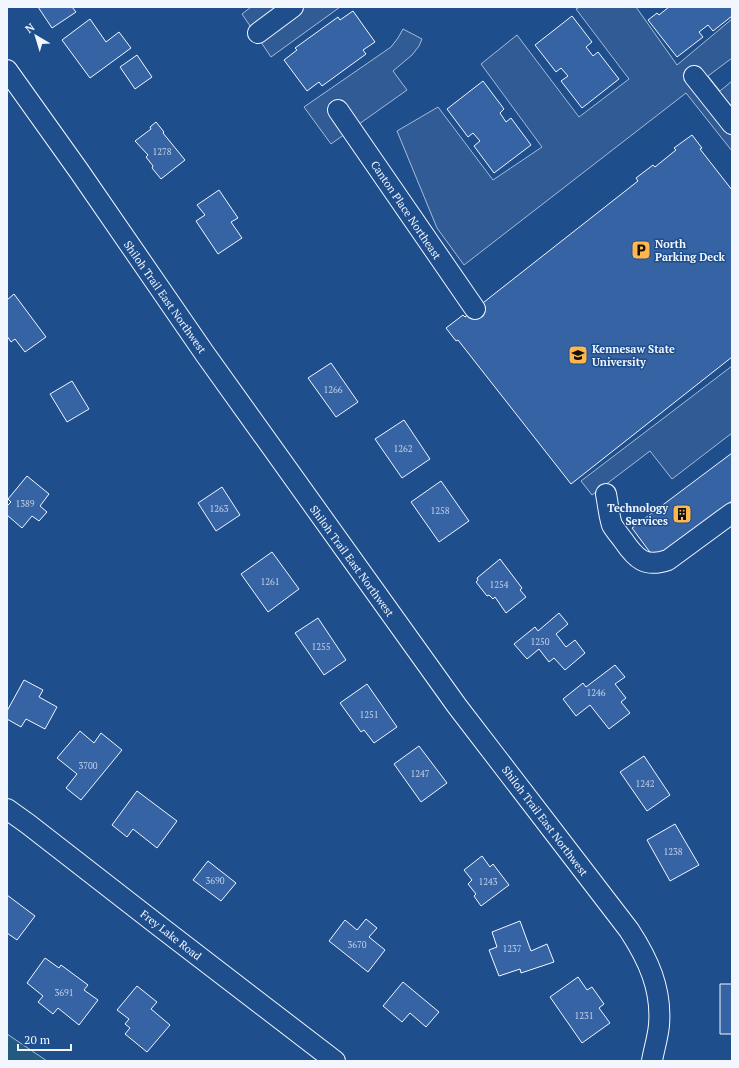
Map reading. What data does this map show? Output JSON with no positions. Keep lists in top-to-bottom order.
{
  "streets": {
    "street": ["Canton Place Northeast", "Shiloh Trail East Northwest", "Frey Lake Road"]
  },
  "places": {
    "parking": ["North Parking Deck"],
    "school or university": ["Kennesaw State University"],
    "building": ["Technology Services"]
  },
  "house_numbers": [
    "1278",
    "1266",
    "1262",
    "1389",
    "1263",
    "1258",
    "1261",
    "1254",
    "1250",
    "1255",
    "1246",
    "1251",
    "3700",
    "1247",
    "1242",
    "1238",
    "3690",
    "1243",
    "3670",
    "1237",
    "3691",
    "1231"
  ],
  "scale_bar": "20 m",
  "north": "top left"
}
